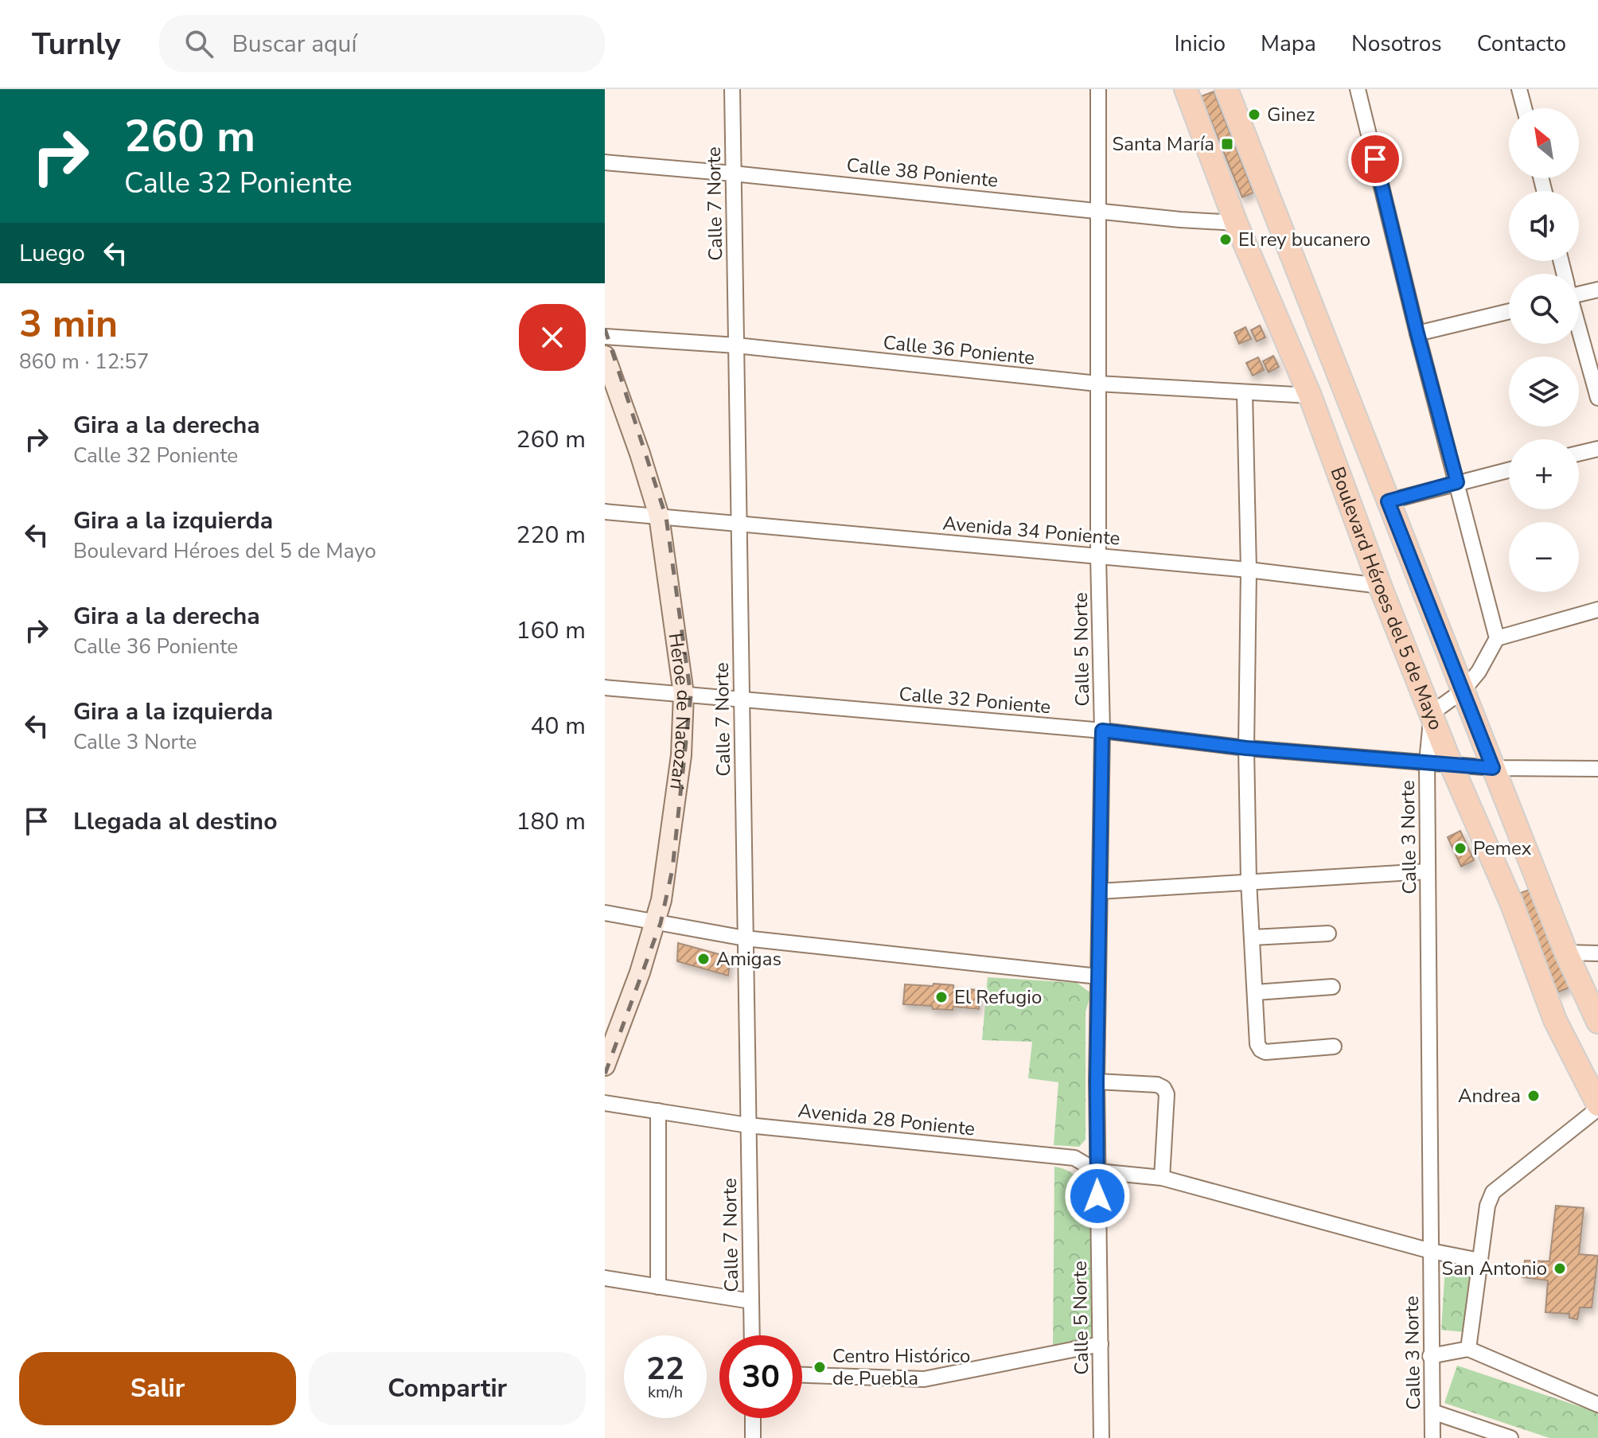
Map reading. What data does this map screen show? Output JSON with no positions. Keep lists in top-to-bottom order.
{
  "streets": {
    "main road": ["Boulevard Héroes del 5 de Mayo"],
    "street": [
      "Calle 38 Poniente",
      "Calle 7 Norte",
      "Calle 36 Poniente",
      "Avenida 34 Poniente",
      "Calle 5 Norte",
      "Calle 32 Poniente",
      "Héroe de Nacozari",
      "Calle 3 Norte",
      "Avenida 28 Poniente"
    ]
  },
  "crossings": [
    ["Calle 38 Poniente", "Calle 7 Norte"],
    ["Calle 38 Poniente", "Boulevard Héroes del 5 de Mayo"],
    ["Calle 38 Poniente", "Calle 5 Norte"],
    ["Calle 7 Norte", "Calle 36 Poniente"],
    ["Calle 7 Norte", "Avenida 34 Poniente"],
    ["Calle 7 Norte", "Calle 32 Poniente"],
    ["Calle 7 Norte", "Avenida 28 Poniente"],
    ["Calle 36 Poniente", "Boulevard Héroes del 5 de Mayo"],
    ["Calle 36 Poniente", "Calle 5 Norte"],
    ["Avenida 34 Poniente", "Boulevard Héroes del 5 de Mayo"],
    ["Avenida 34 Poniente", "Calle 5 Norte"],
    ["Avenida 34 Poniente", "Héroe de Nacozari"],
    ["Boulevard Héroes del 5 de Mayo", "Calle 32 Poniente"],
    ["Boulevard Héroes del 5 de Mayo", "Calle 3 Norte"],
    ["Calle 5 Norte", "Calle 32 Poniente"],
    ["Calle 5 Norte", "Avenida 28 Poniente"],
    ["Calle 32 Poniente", "Héroe de Nacozari"],
    ["Calle 32 Poniente", "Calle 3 Norte"],
    ["Calle 3 Norte", "Avenida 28 Poniente"]
  ],
  "places": {
    "other": [
      "Ginez",
      "El rey bucanero",
      "Pemex",
      "Amigas",
      "El Refugio",
      "Andrea",
      "San Antonio",
      "Centro Histórico de Puebla"
    ],
    "transit": ["Santa María"]
  },
  "north": "top left",
  "page": {
    "header": "Turnly",
    "search": "Buscar aquí",
    "nav": [
      "Inicio",
      "Mapa",
      "Nosotros",
      "Contacto"
    ],
    "turn": ["260 m", "Calle 32 Poniente"],
    "map_buttons": ["+", "−"],
    "then": "Luego",
    "heading": ["3 min", "860 m · 12:57"],
    "list": [
      {
        "name": "Gira a la derecha",
        "note": "Calle 32 Poniente",
        "value": "260 m"
      },
      {
        "name": "Gira a la izquierda",
        "note": "Boulevard Héroes del 5 de Mayo",
        "value": "220 m"
      },
      {
        "name": "Gira a la derecha",
        "note": "Calle 36 Poniente",
        "value": "160 m"
      },
      {
        "name": "Gira a la izquierda",
        "note": "Calle 3 Norte",
        "value": "40 m"
      },
      {
        "name": "Llegada al destino",
        "value": "180 m"
      }
    ],
    "speed": "22 km/h",
    "limit": "30",
    "buttons": ["Salir", "Compartir"]
  }
}
